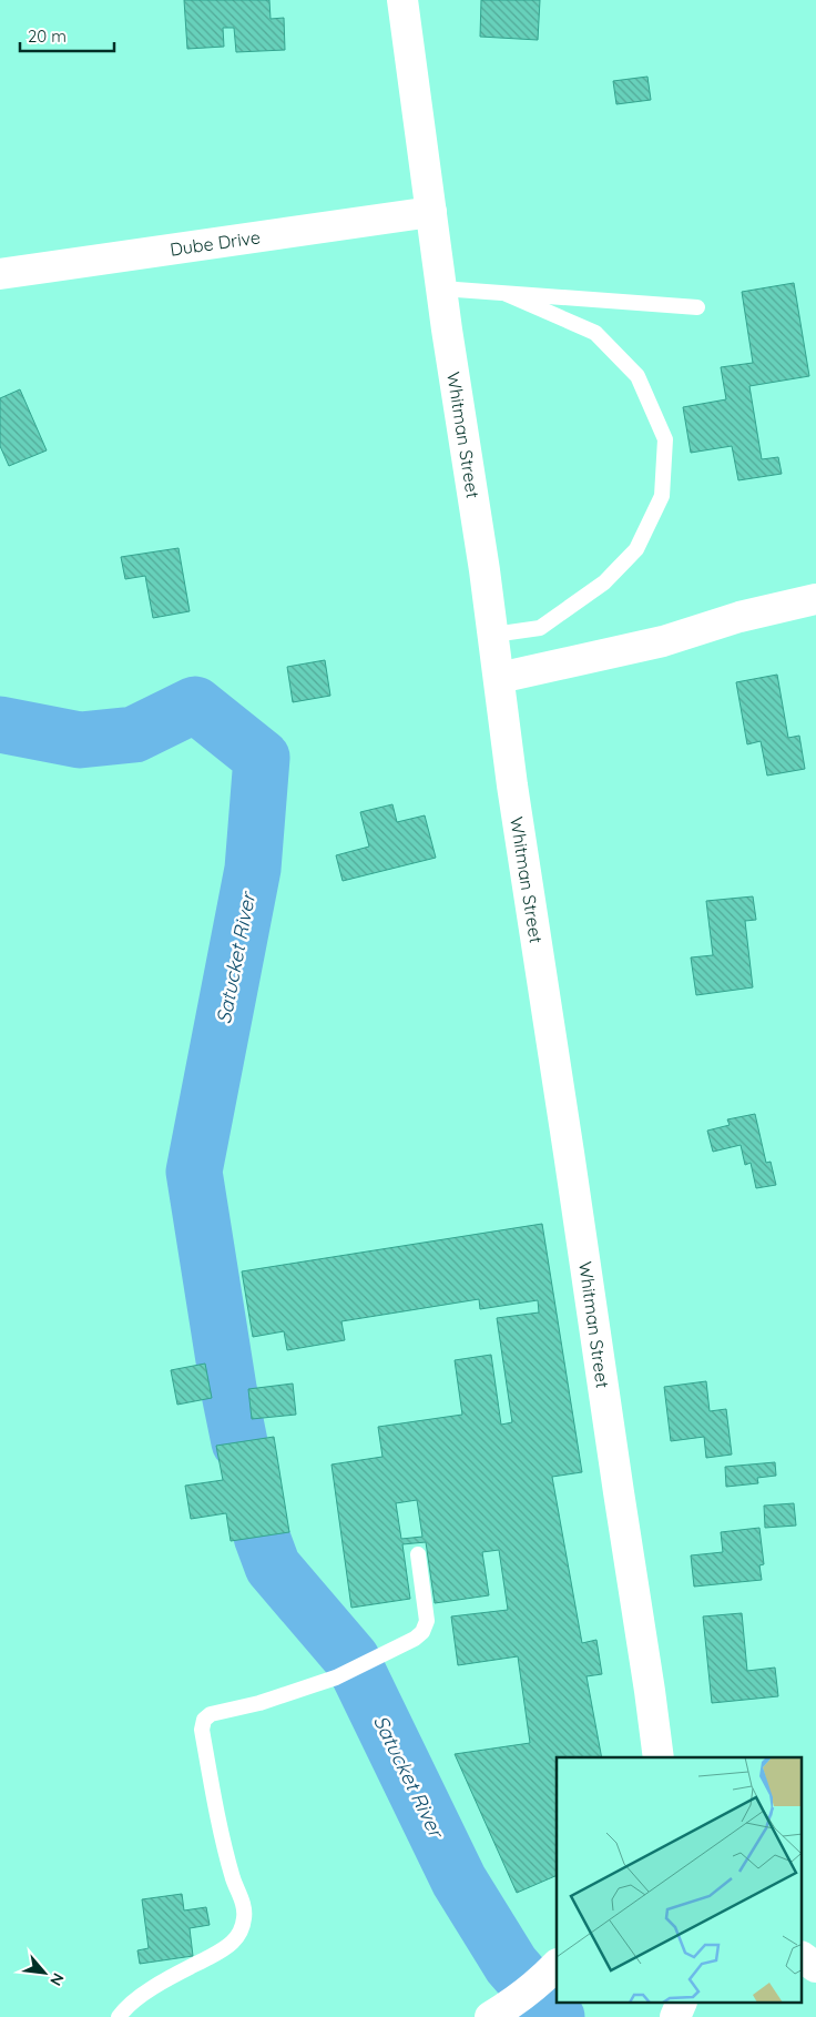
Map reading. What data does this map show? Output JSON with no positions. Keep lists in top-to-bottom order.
{
  "streets": {
    "main road": ["Dube Drive", "Whitman Street"]
  },
  "crossings": [
    ["Dube Drive", "Whitman Street"]
  ],
  "water": ["Satucket River"],
  "scale_bar": "20 m",
  "north": "bottom right"
}
